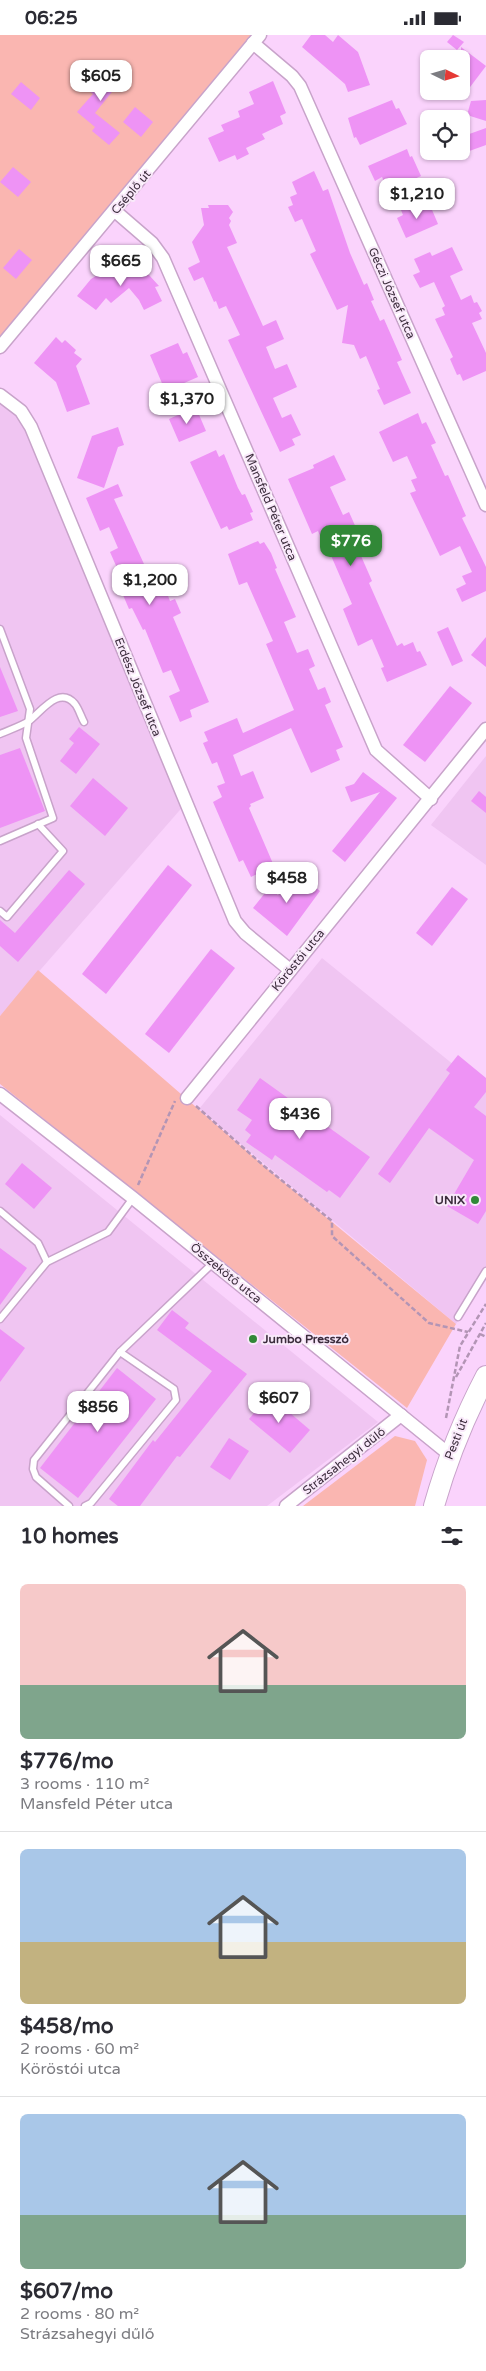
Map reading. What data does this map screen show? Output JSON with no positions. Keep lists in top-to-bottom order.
{
  "streets": {
    "main road": ["Pesti út"],
    "street": [
      "Cséplő út",
      "Géczi József utca",
      "Mansfeld Péter utca",
      "Erdész József utca",
      "Köröstói utca",
      "Összekötő utca",
      "Strázsahegyi dűlő"
    ]
  },
  "crossings": [
    ["Cséplő út", "Géczi József utca"],
    ["Cséplő út", "Mansfeld Péter utca"],
    ["Mansfeld Péter utca", "Köröstói utca"],
    ["Erdész József utca", "Köröstói utca"],
    ["Összekötő utca", "Pesti út"],
    ["Összekötő utca", "Strázsahegyi dűlő"]
  ],
  "places": ["UNIX", "Jumbo Presszó"],
  "north": "right",
  "page": {
    "status": "06:25",
    "price": [
      "$605",
      "$1,210",
      "$665",
      "$1,370",
      "$776",
      "$1,200",
      "$458",
      "$436",
      "$607",
      "$856"
    ],
    "heading": "10 homes",
    "list": [
      {
        "name": "$776/mo",
        "note": "3 rooms · 110 m² · Mansfeld Péter utca"
      },
      {
        "name": "$458/mo",
        "note": "2 rooms · 60 m² · Köröstói utca"
      },
      {
        "name": "$607/mo",
        "note": "2 rooms · 80 m² · Strázsahegyi dűlő"
      }
    ]
  }
}
